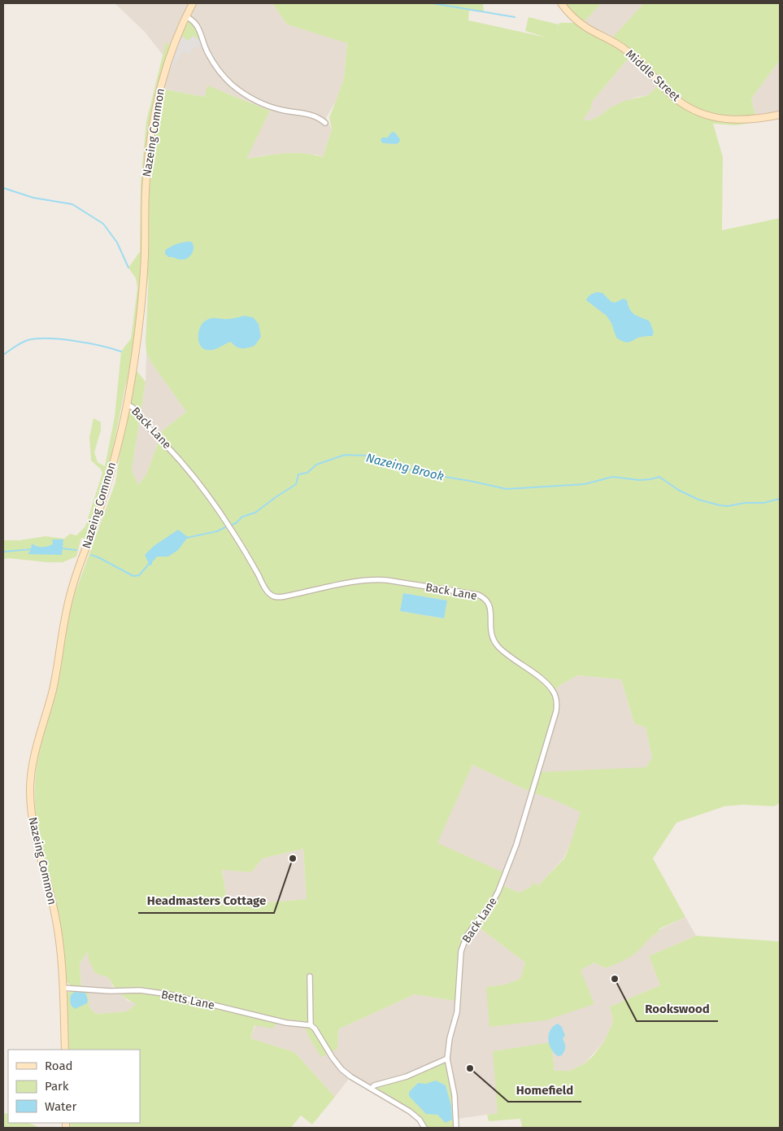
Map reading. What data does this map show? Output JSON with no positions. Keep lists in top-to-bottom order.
{
  "streets": {
    "street": [
      "Middle Street",
      "Nazeing Common",
      "Back Lane",
      "Betts Lane"
    ]
  },
  "crossings": [
    ["Nazeing Common", "Back Lane"],
    ["Nazeing Common", "Betts Lane"]
  ],
  "water": ["Nazeing Brook"],
  "places": ["Headmasters Cottage", "Rookswood", "Homefield"],
  "legend": ["Road", "Park", "Water"]
}
